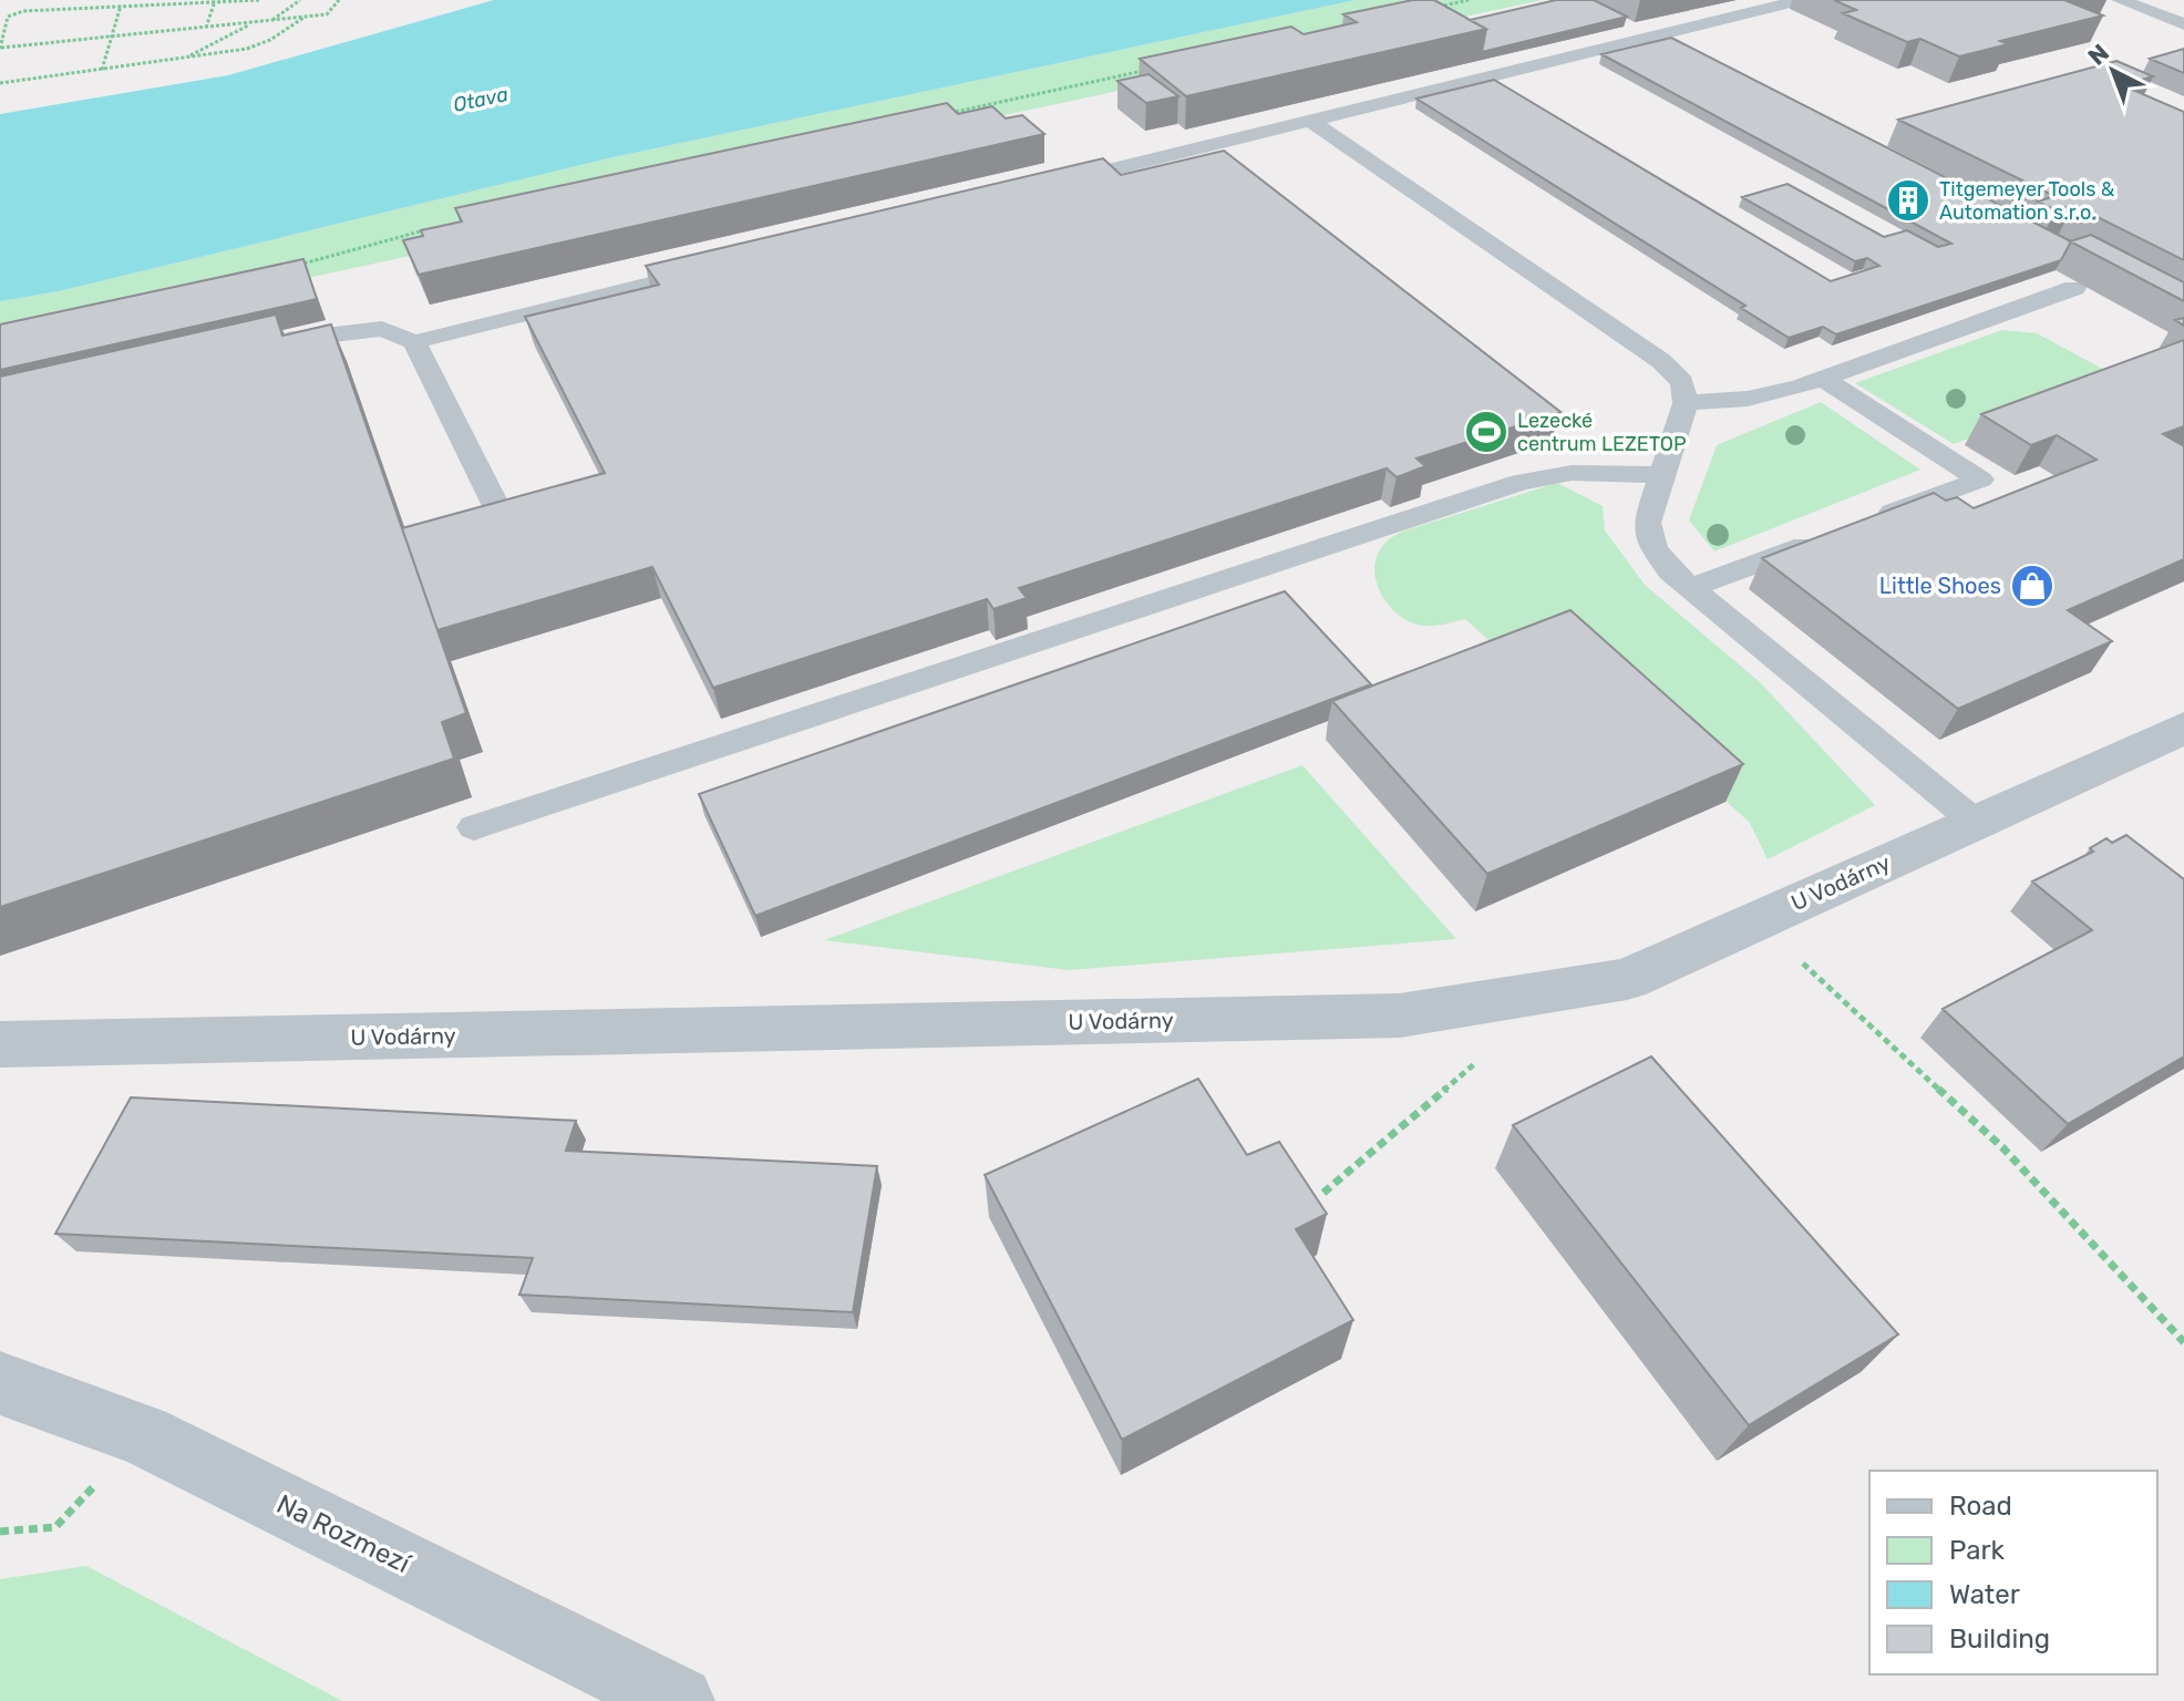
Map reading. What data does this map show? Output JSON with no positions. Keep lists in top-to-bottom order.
{
  "streets": {
    "street": ["U Vodárny", "Na Rozmezí"]
  },
  "water": ["Otava"],
  "places": {
    "building": ["Titgemeyer Tools & Automation s.r.o."],
    "sports": ["Lezecké centrum LEZETOP"],
    "shop": ["Little Shoes"]
  },
  "legend": [
    "Road",
    "Park",
    "Water",
    "Building"
  ],
  "north": "top left"
}
